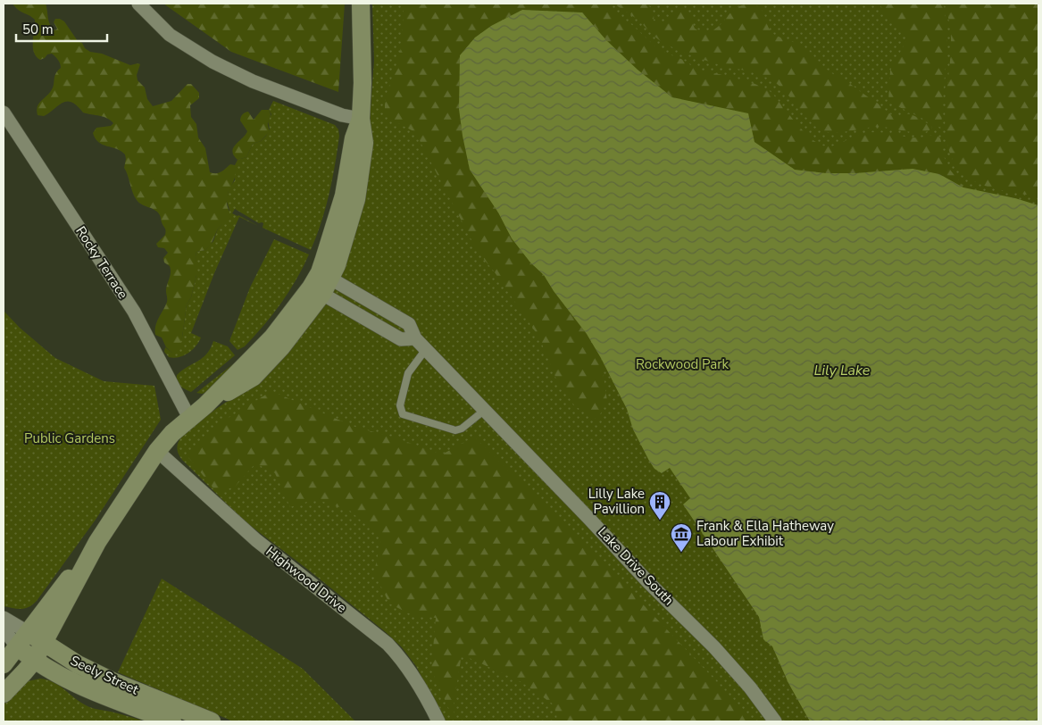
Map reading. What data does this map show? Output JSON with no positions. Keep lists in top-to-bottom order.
{
  "streets": {
    "street": [
      "Rocky Terrace",
      "Lake Drive South",
      "Highwood Drive",
      "Seely Street"
    ]
  },
  "water": ["Lily Lake"],
  "parks": ["Rockwood Park", "Public Gardens"],
  "places": {
    "building": ["Lilly Lake Pavillion"],
    "museum": ["Frank & Ella Hatheway Labour Exhibit"]
  },
  "scale_bar": "50 m"
}
